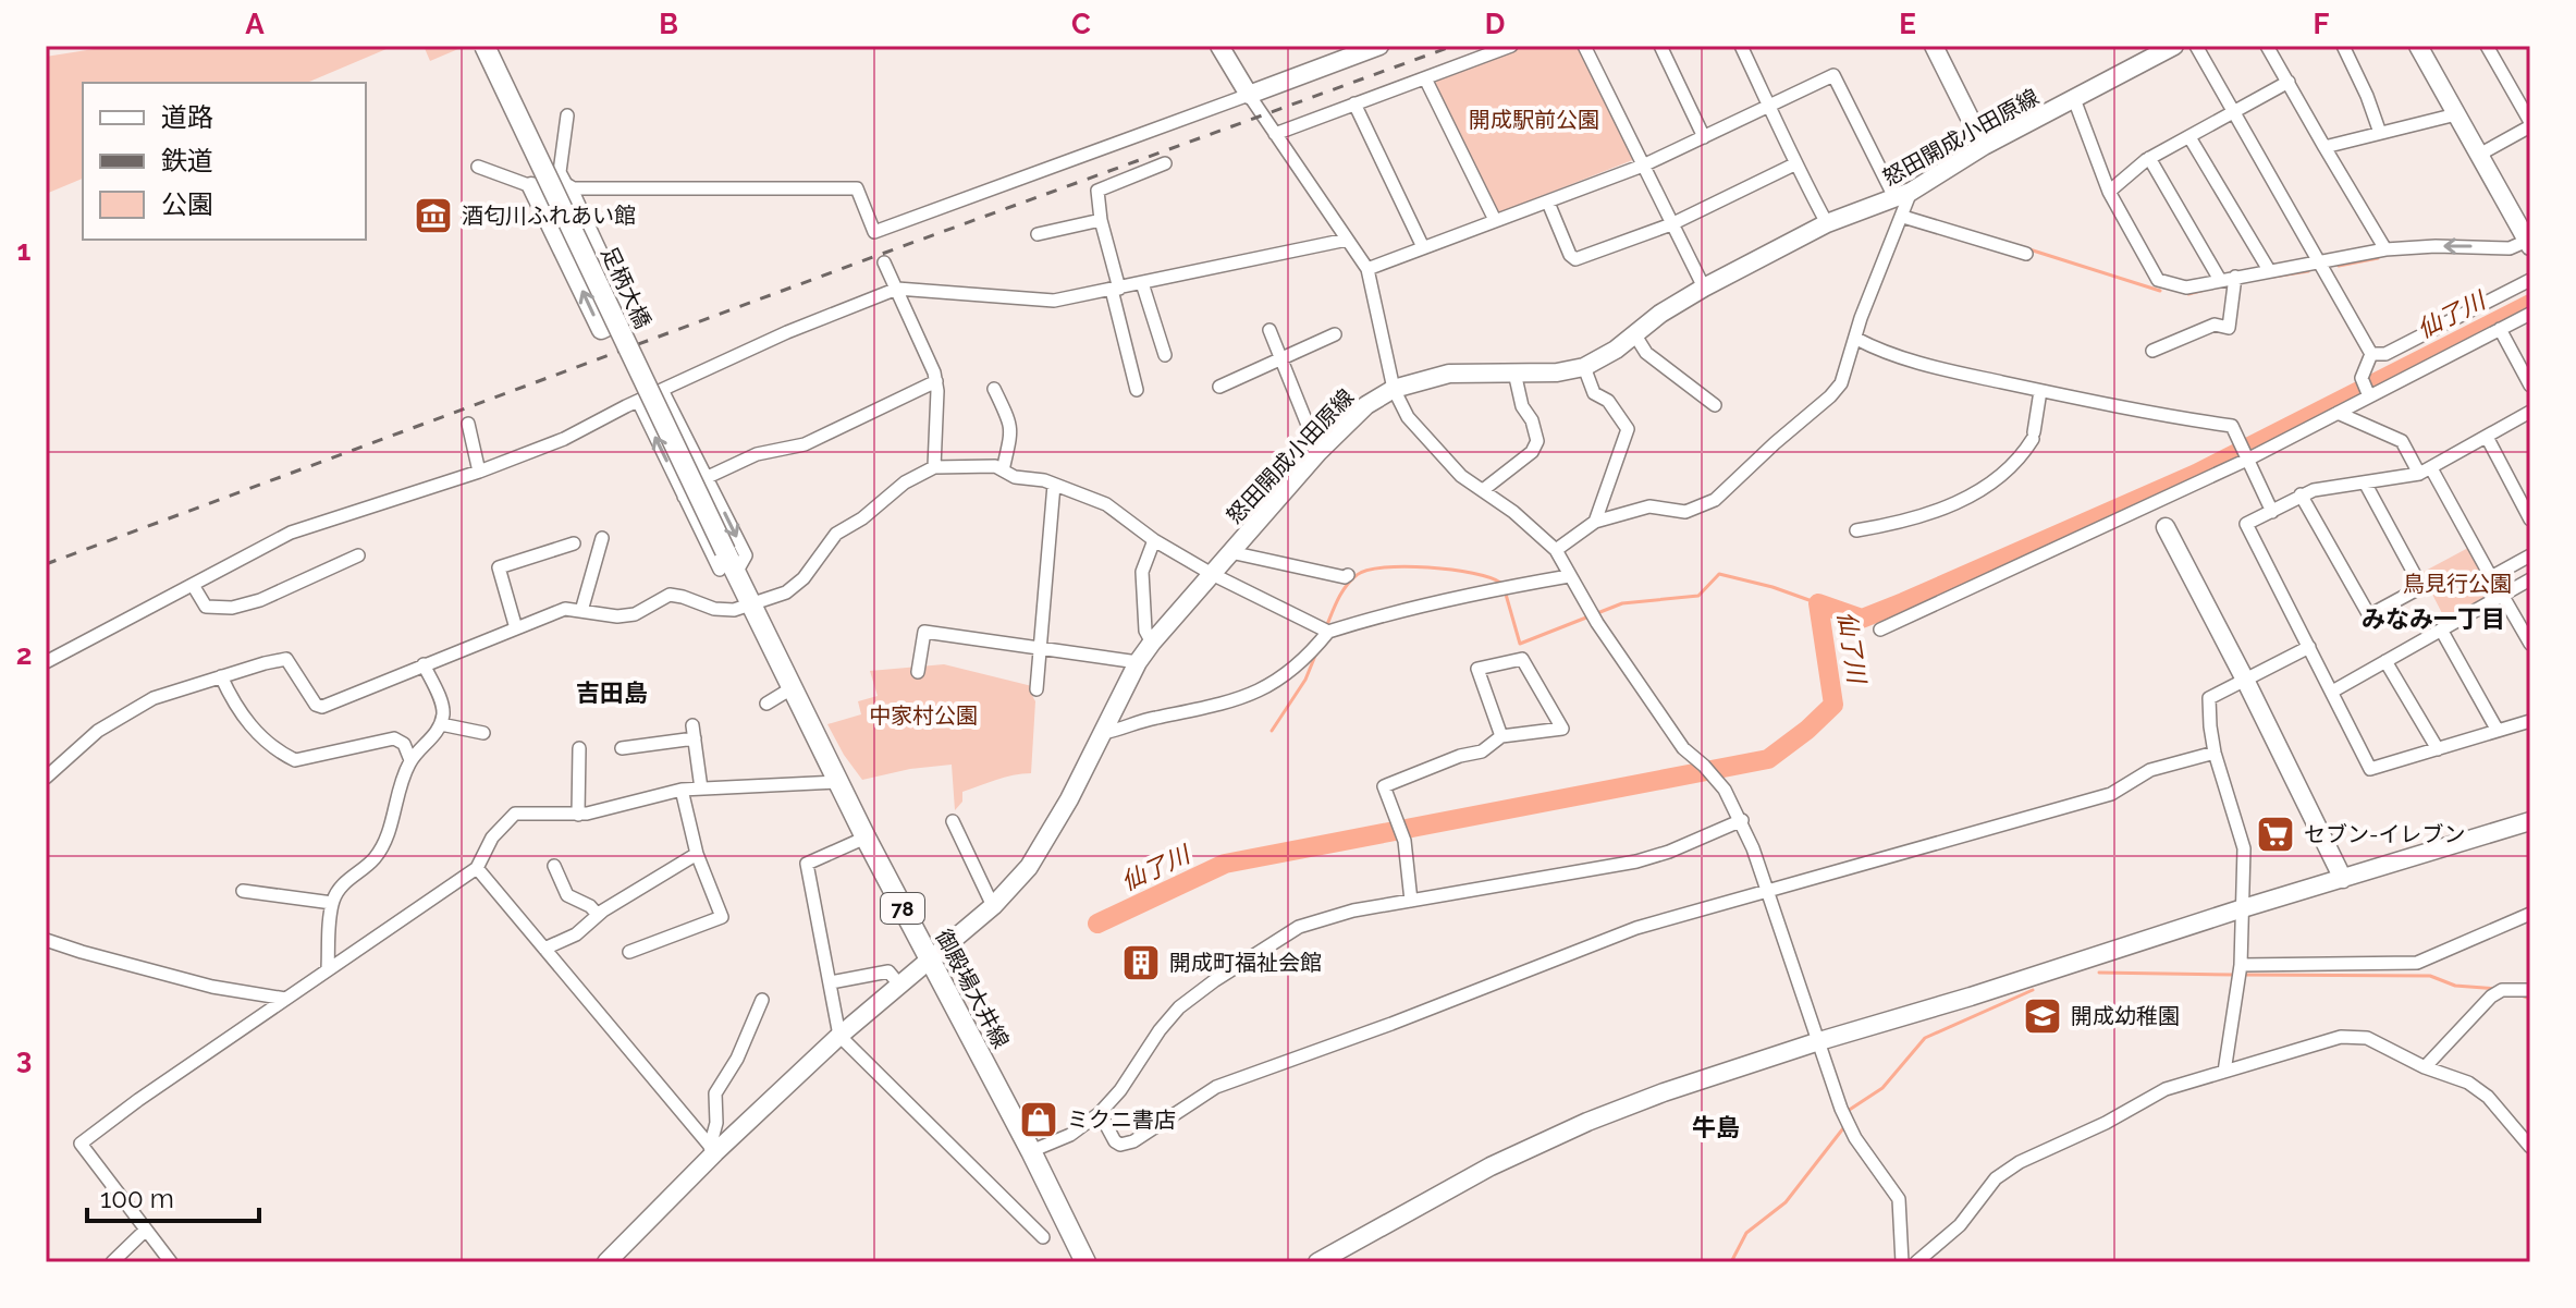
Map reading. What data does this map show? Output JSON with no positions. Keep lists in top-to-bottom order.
{
  "streets": {
    "main road": ["足柄大橋", "78", "御殿場大井線"],
    "street": ["怒田開成小田原線"]
  },
  "crossings": [
    ["怒田開成小田原線", "御殿場大井線"],
    ["足柄大橋", "御殿場大井線"]
  ],
  "districts": ["みなみ一丁目", "吉田島", "牛島"],
  "water": ["仙了川"],
  "parks": ["開成駅前公園", "鳥見行公園", "中家村公園"],
  "places": {
    "museum": ["酒匂川ふれあい館"],
    "supermarket": ["セブン-イレブン"],
    "building": ["開成町福祉会館"],
    "school or university": ["開成幼稚園"],
    "shop": ["ミクニ書店"]
  },
  "legend": ["道路", "鉄道", "公園"],
  "scale_bar": "100 m",
  "grid": {
    "columns": [
      "A",
      "B",
      "C",
      "D",
      "E",
      "F"
    ],
    "rows": ["1", "2", "3"]
  }
}
